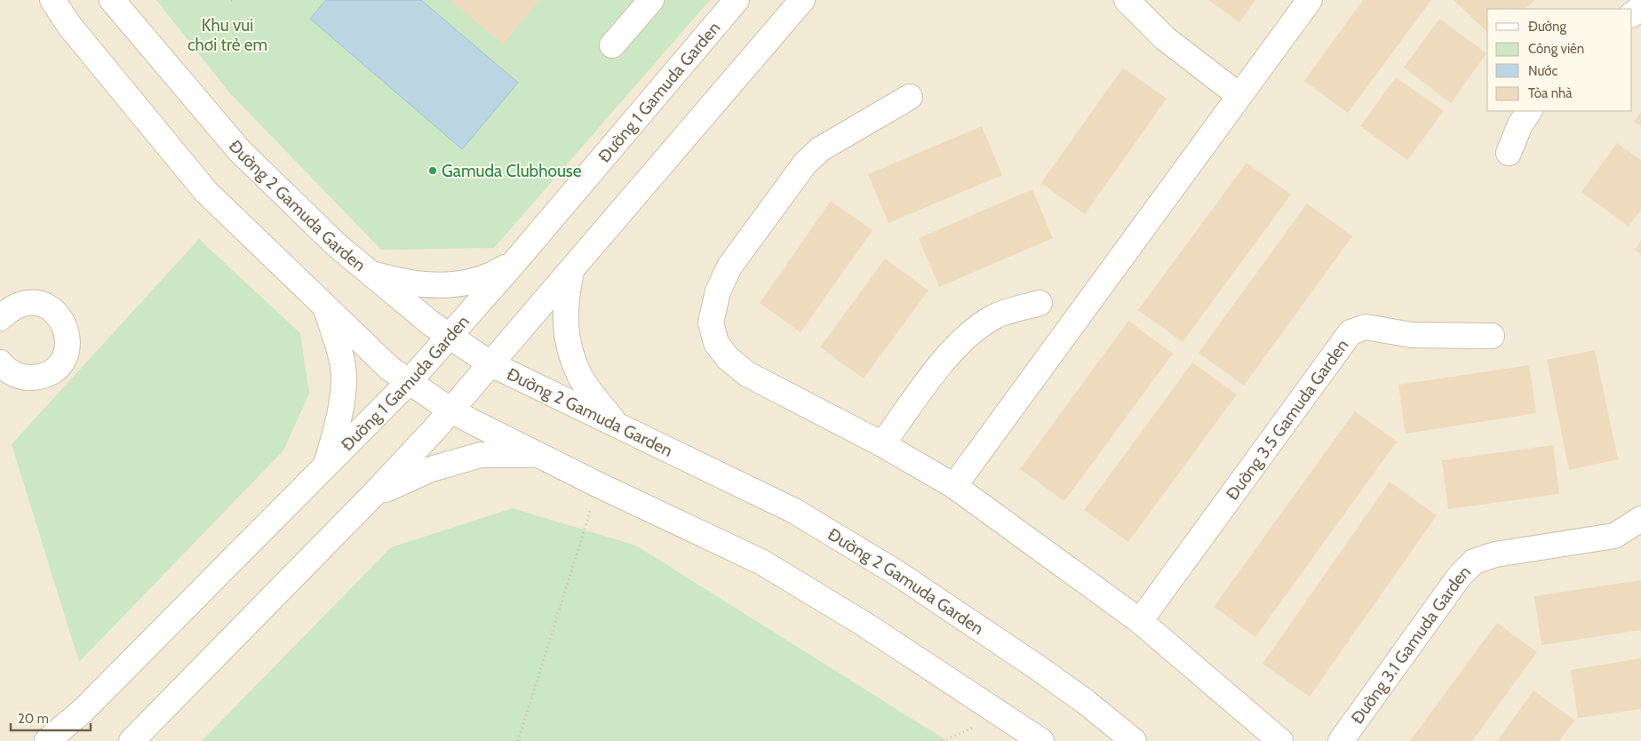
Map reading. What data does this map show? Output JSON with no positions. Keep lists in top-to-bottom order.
{
  "streets": {
    "street": [
      "Đường 1 Gamuda Garden",
      "Đường 2 Gamuda Garden",
      "Đường 3.5 Gamuda Garden",
      "Đường 3.1 Gamuda Garden"
    ]
  },
  "crossings": [
    ["Đường 1 Gamuda Garden", "Đường 2 Gamuda Garden"]
  ],
  "parks": ["Khu vui chơi trẻ em"],
  "places": ["Gamuda Clubhouse"],
  "legend": [
    "Đường",
    "Công viên",
    "Nước",
    "Tòa nhà"
  ],
  "scale_bar": "20 m"
}
